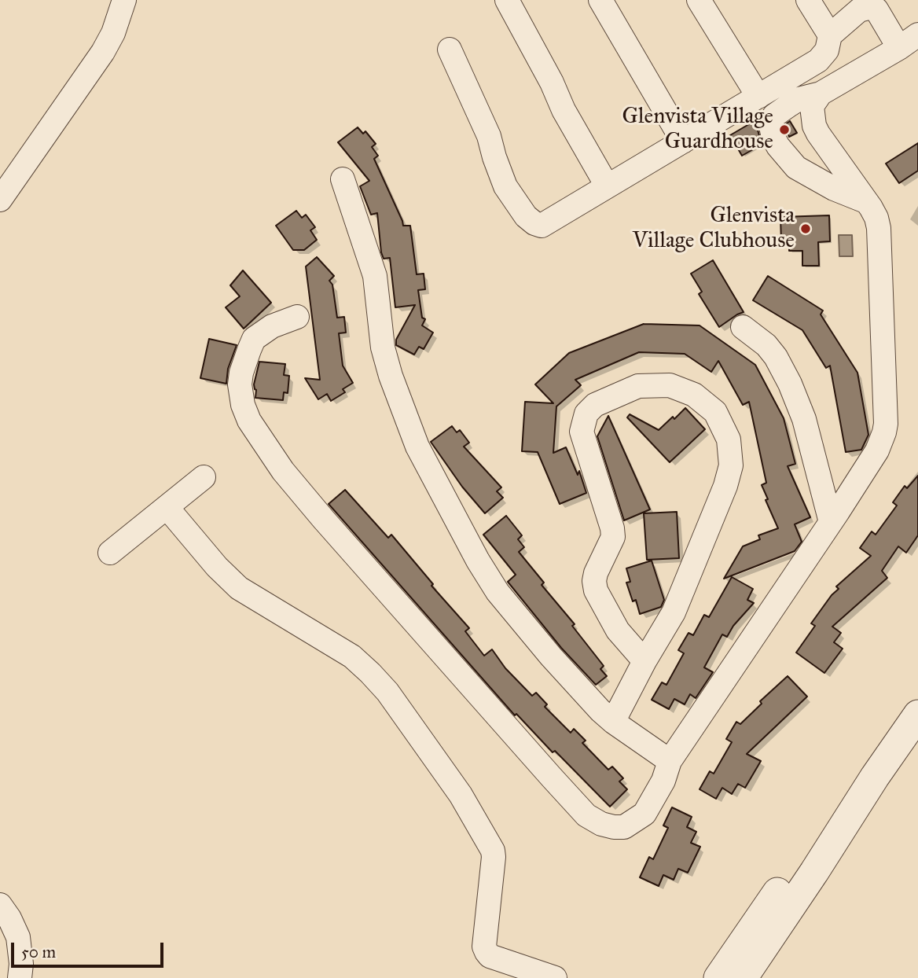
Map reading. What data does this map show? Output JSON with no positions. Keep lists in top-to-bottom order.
{
  "places": ["Glenvista Village Guardhouse", "Glenvista Village Clubhouse"],
  "scale_bar": "50 m"
}
